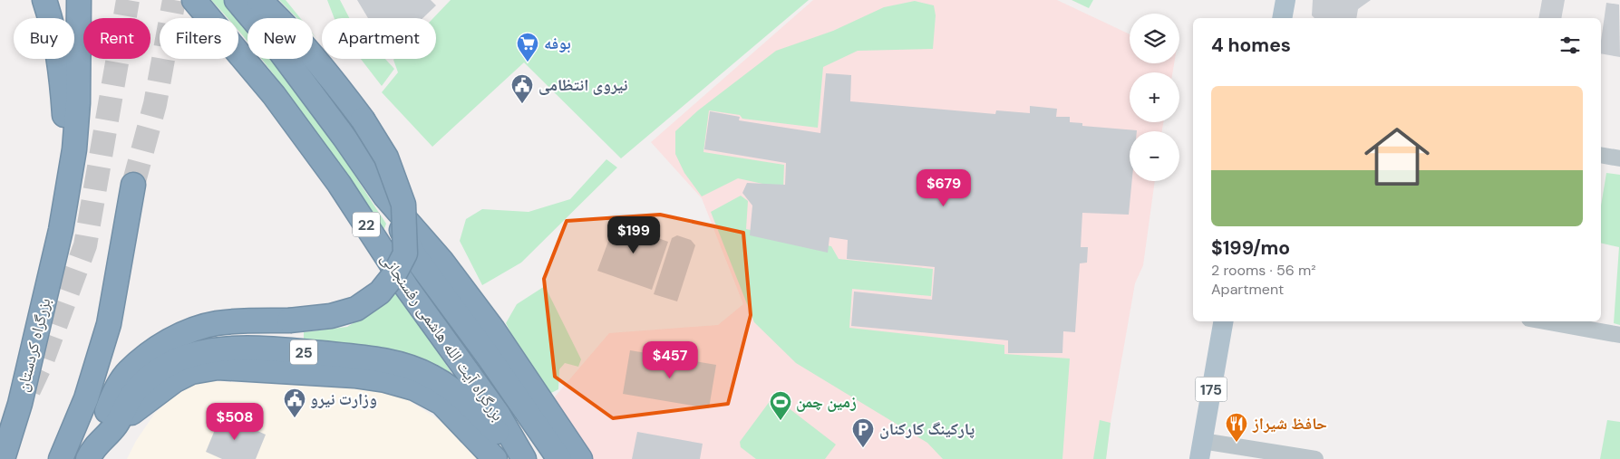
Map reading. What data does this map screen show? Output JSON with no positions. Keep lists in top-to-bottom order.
{
  "streets": {
    "highway": [
      "22",
      "بزرگراه آیت الله هاشمی رفسنجانی",
      "بزرگراه کردستان",
      "25"
    ],
    "main road": ["175"]
  },
  "crossings": [
    ["بزرگراه آیت الله هاشمی رفسنجانی", "25"]
  ],
  "places": {
    "supermarket": ["بوفه"],
    "public building": ["نیروی انتظامی", "وزارت نیرو"],
    "sports": ["زمین چمن"],
    "restaurant": ["حافظ شیراز"],
    "parking": ["پارکینگ کارکنان"]
  },
  "page": {
    "map_buttons": ["+", "−"],
    "chip": [
      "Buy",
      "Rent",
      "Filters",
      "New",
      "Apartment"
    ],
    "heading": "4 homes",
    "list": [
      {
        "name": "$199/mo",
        "note": "2 rooms · 56 m² · Apartment"
      }
    ],
    "price": [
      "$679",
      "$199",
      "$457",
      "$508"
    ]
  }
}
